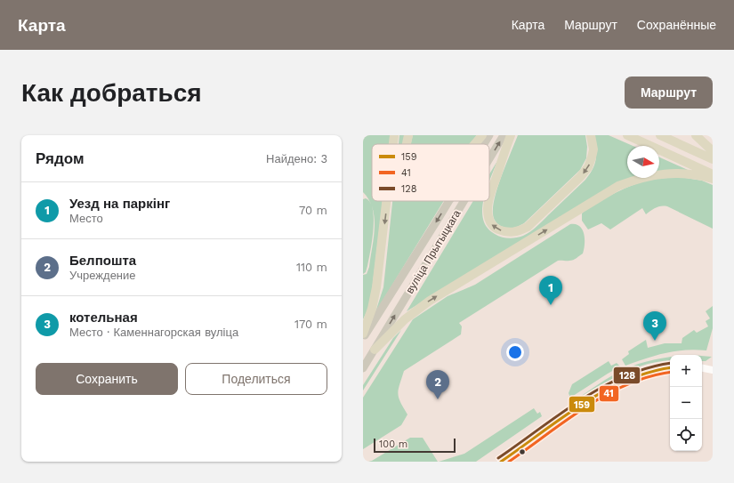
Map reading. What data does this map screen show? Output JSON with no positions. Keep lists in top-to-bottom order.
{
  "streets": {
    "main road": ["вуліца Прытыцкага"]
  },
  "lines": ["transit line 128", "transit line 159", "transit line 41"],
  "legend": ["159", "41", "128"],
  "scale_bar": "100 m",
  "north": "right",
  "page": {
    "header": "Карта",
    "nav": ["Карта", "Маршрут", "Сохранённые"],
    "buttons": [
      "Маршрут",
      ["Сохранить", "Поделиться"]
    ],
    "title": "Как добраться",
    "heading": ["Рядом", "Найдено: 3"],
    "list": [
      {
        "mark": "1",
        "name": "Уезд на паркінг",
        "note": "Место",
        "value": "70 m"
      },
      {
        "mark": "2",
        "name": "Белпошта",
        "note": "Учреждение",
        "value": "110 m"
      },
      {
        "mark": "3",
        "name": "котельная",
        "note": "Место · Каменнагорская вуліца",
        "value": "170 m"
      }
    ],
    "pins": ["1", "3", "2"],
    "map_buttons": ["+", "−"],
    "scale": "100 m"
  }
}
